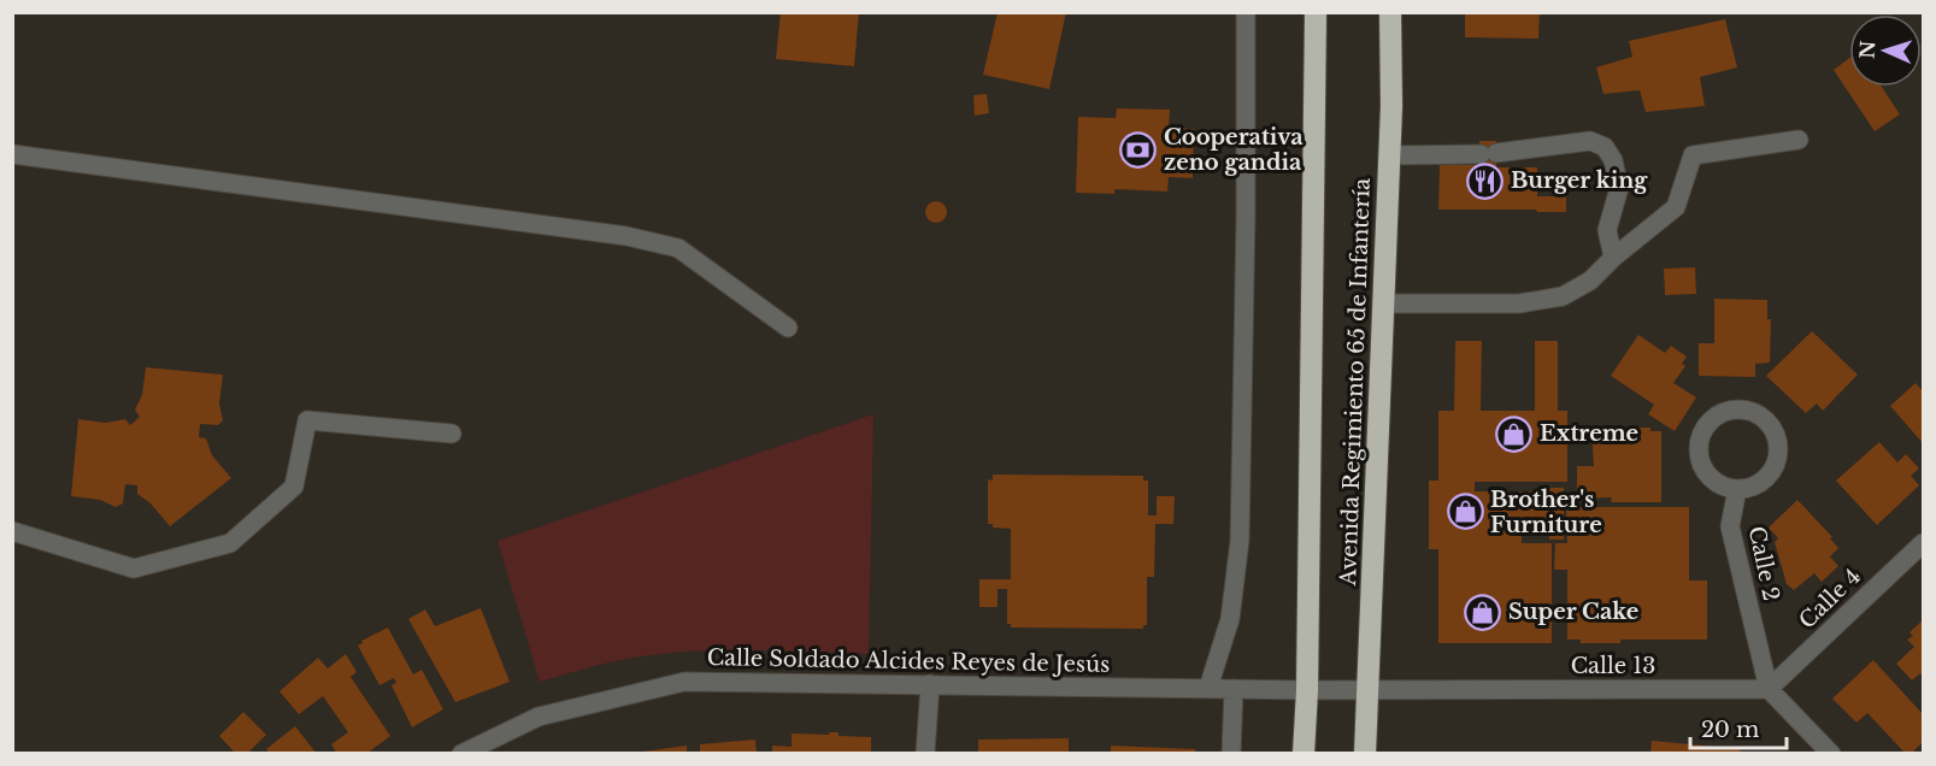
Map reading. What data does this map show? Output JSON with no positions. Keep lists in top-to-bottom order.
{
  "streets": {
    "highway": ["Avenida Regimiento 65 de Infantería"],
    "street": [
      "Calle 2",
      "Calle 4",
      "Calle Soldado Alcides Reyes de Jesús",
      "Calle 13"
    ]
  },
  "crossings": [
    ["Avenida Regimiento 65 de Infantería", "Calle Soldado Alcides Reyes de Jesús"],
    ["Avenida Regimiento 65 de Infantería", "Calle 13"],
    ["Calle 2", "Calle 4"],
    ["Calle 2", "Calle 13"],
    ["Calle 4", "Calle 13"],
    ["Calle Soldado Alcides Reyes de Jesús", "Calle 13"]
  ],
  "places": {
    "bank": ["Cooperativa zeno gandia"],
    "restaurant": ["Burger king"],
    "shop": ["Extreme", "Brother's Furniture", "Super Cake"]
  },
  "scale_bar": "20 m",
  "north": "left"
}
